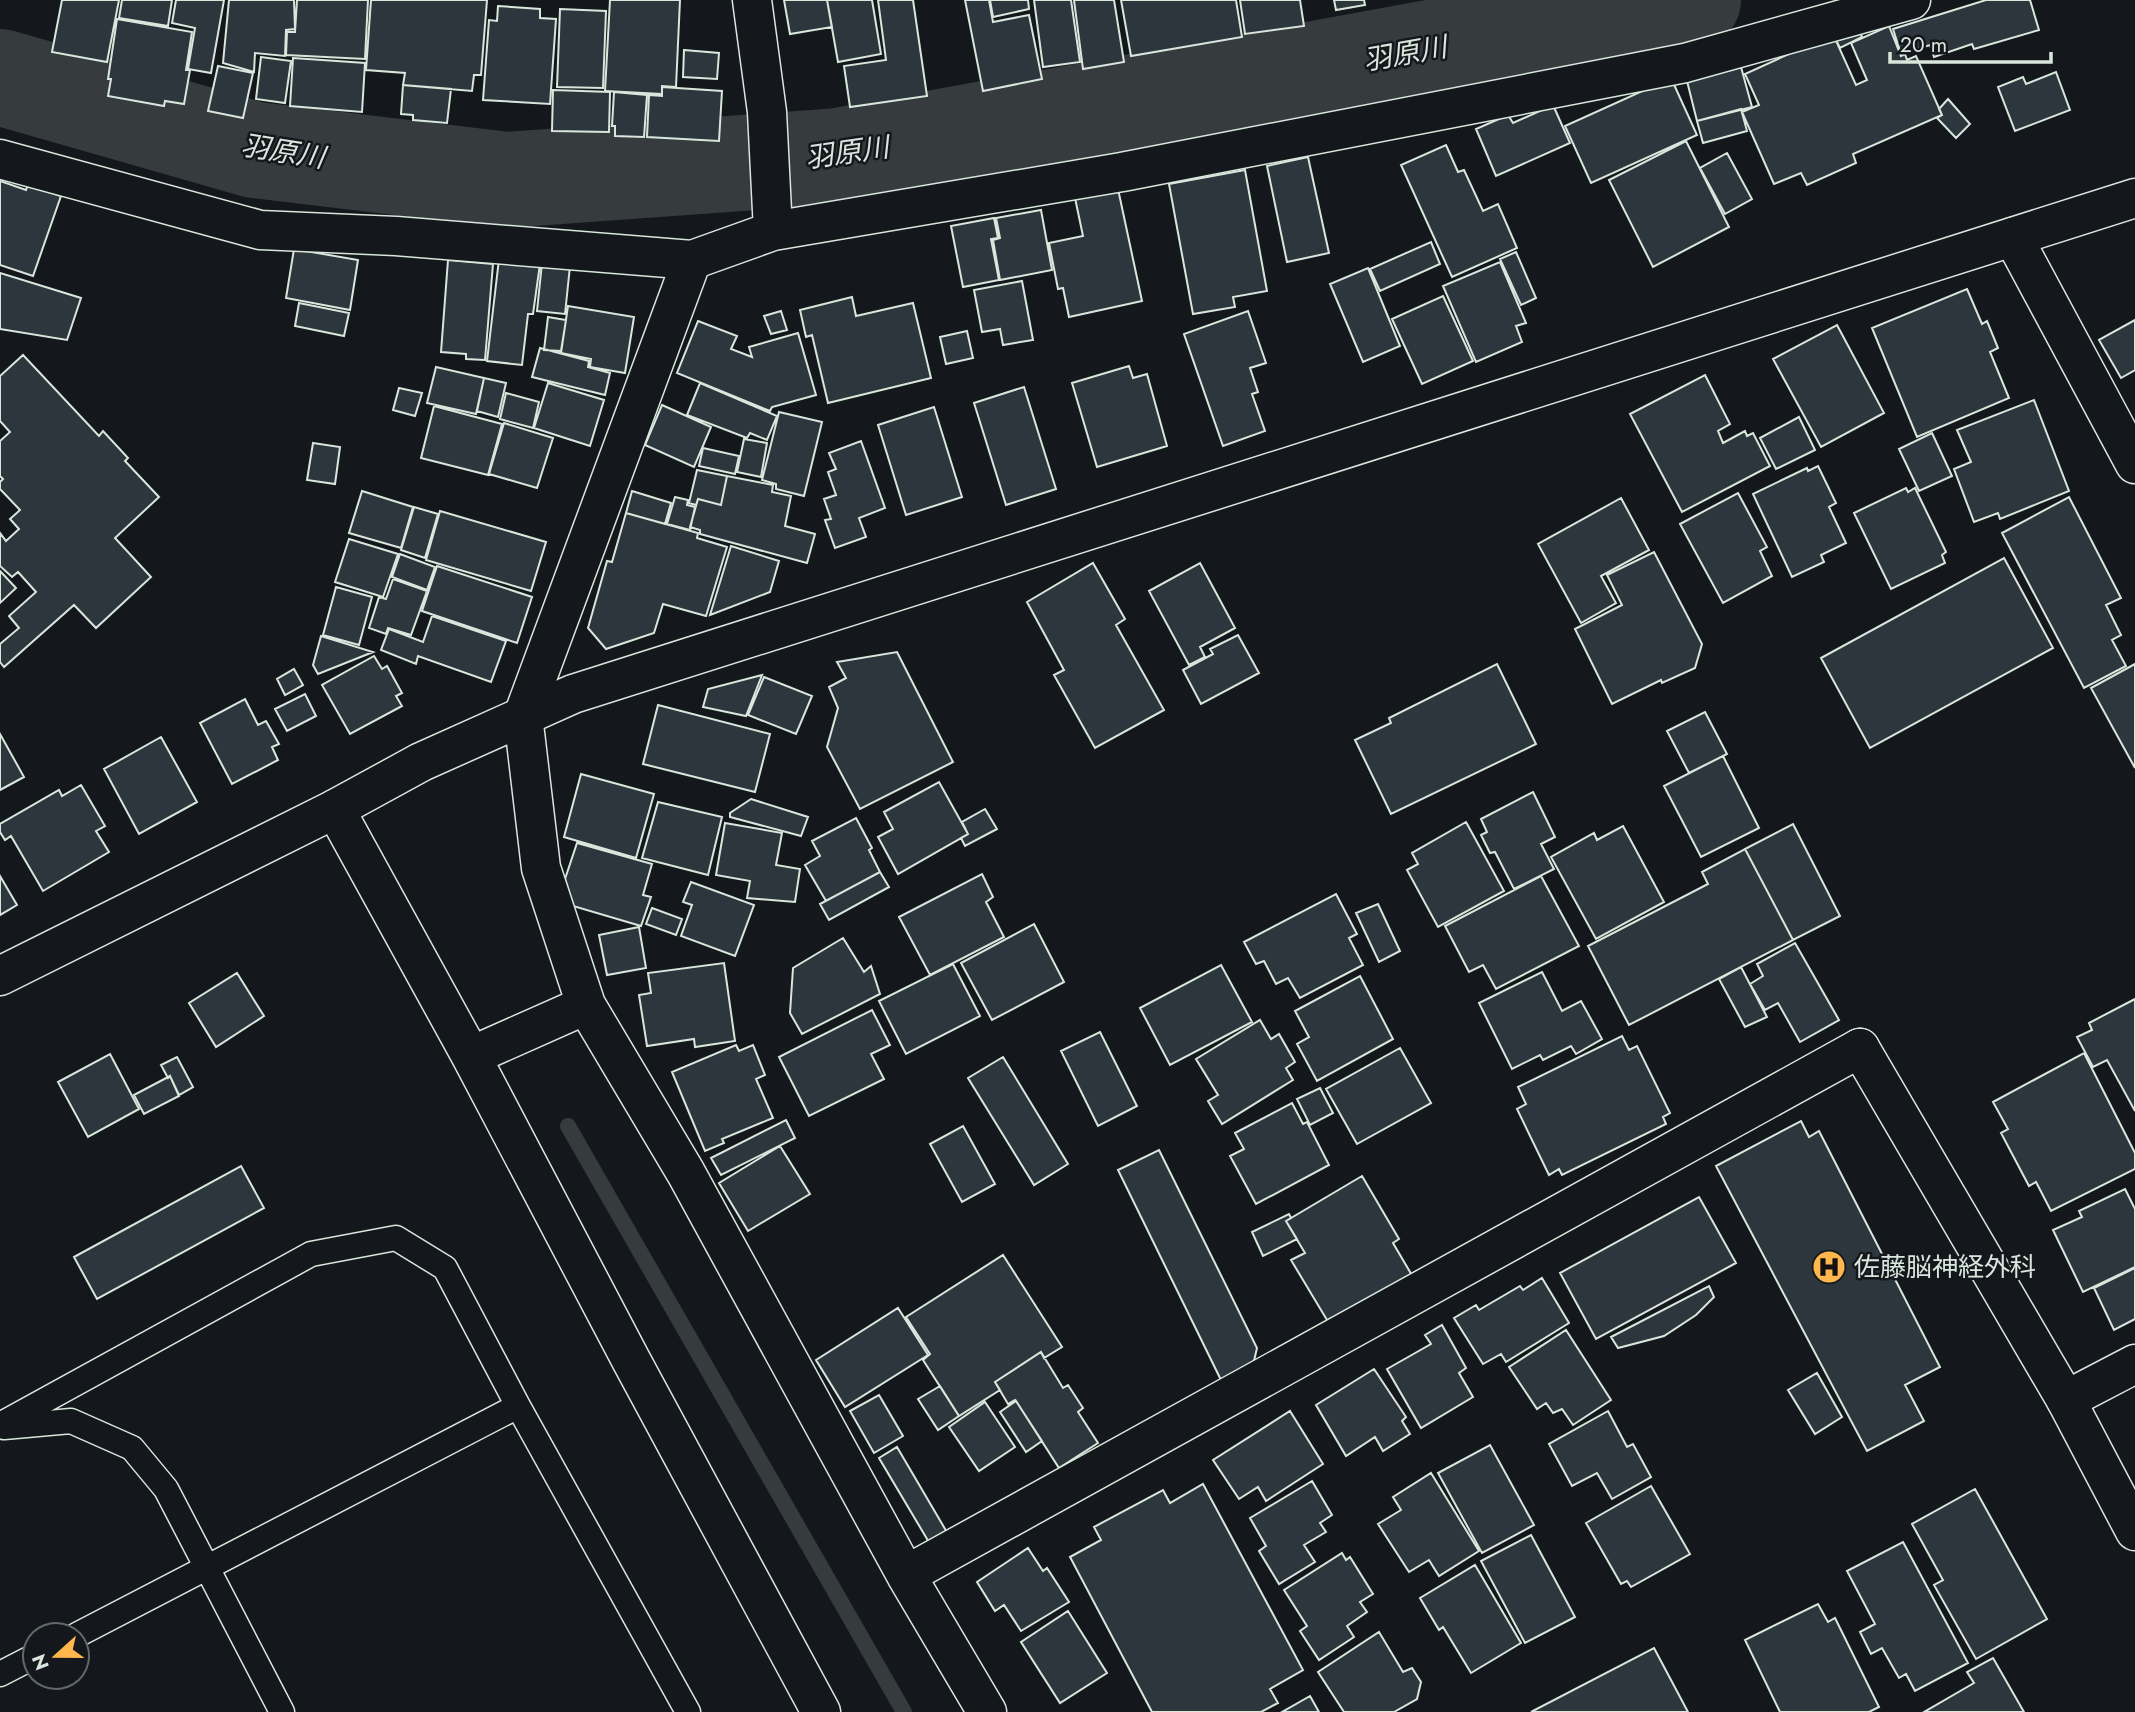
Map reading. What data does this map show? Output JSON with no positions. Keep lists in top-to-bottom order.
{
  "water": ["羽原川"],
  "places": {
    "hospital": ["佐藤脳神経外科"]
  },
  "scale_bar": "20 m",
  "north": "left"
}
